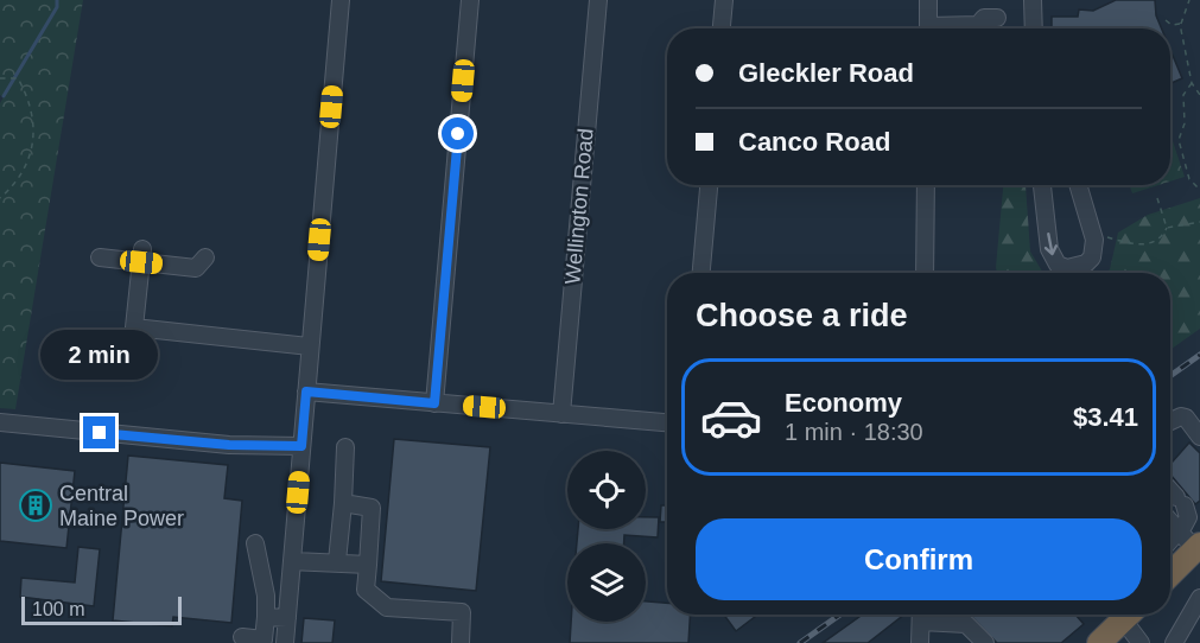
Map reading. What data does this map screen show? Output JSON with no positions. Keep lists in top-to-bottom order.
{
  "streets": {
    "street": ["Wellington Road"]
  },
  "places": {
    "building": ["Central Maine Power"]
  },
  "scale_bar": "100 m",
  "page": {
    "banner": ["Gleckler Road", "Canco Road"],
    "heading": "Choose a ride",
    "bubble": "2 min",
    "list": [
      {
        "name": "Economy",
        "note": "1 min · 18:30",
        "value": "$3.41"
      }
    ],
    "buttons": "Confirm",
    "scale": "100 m"
  }
}
